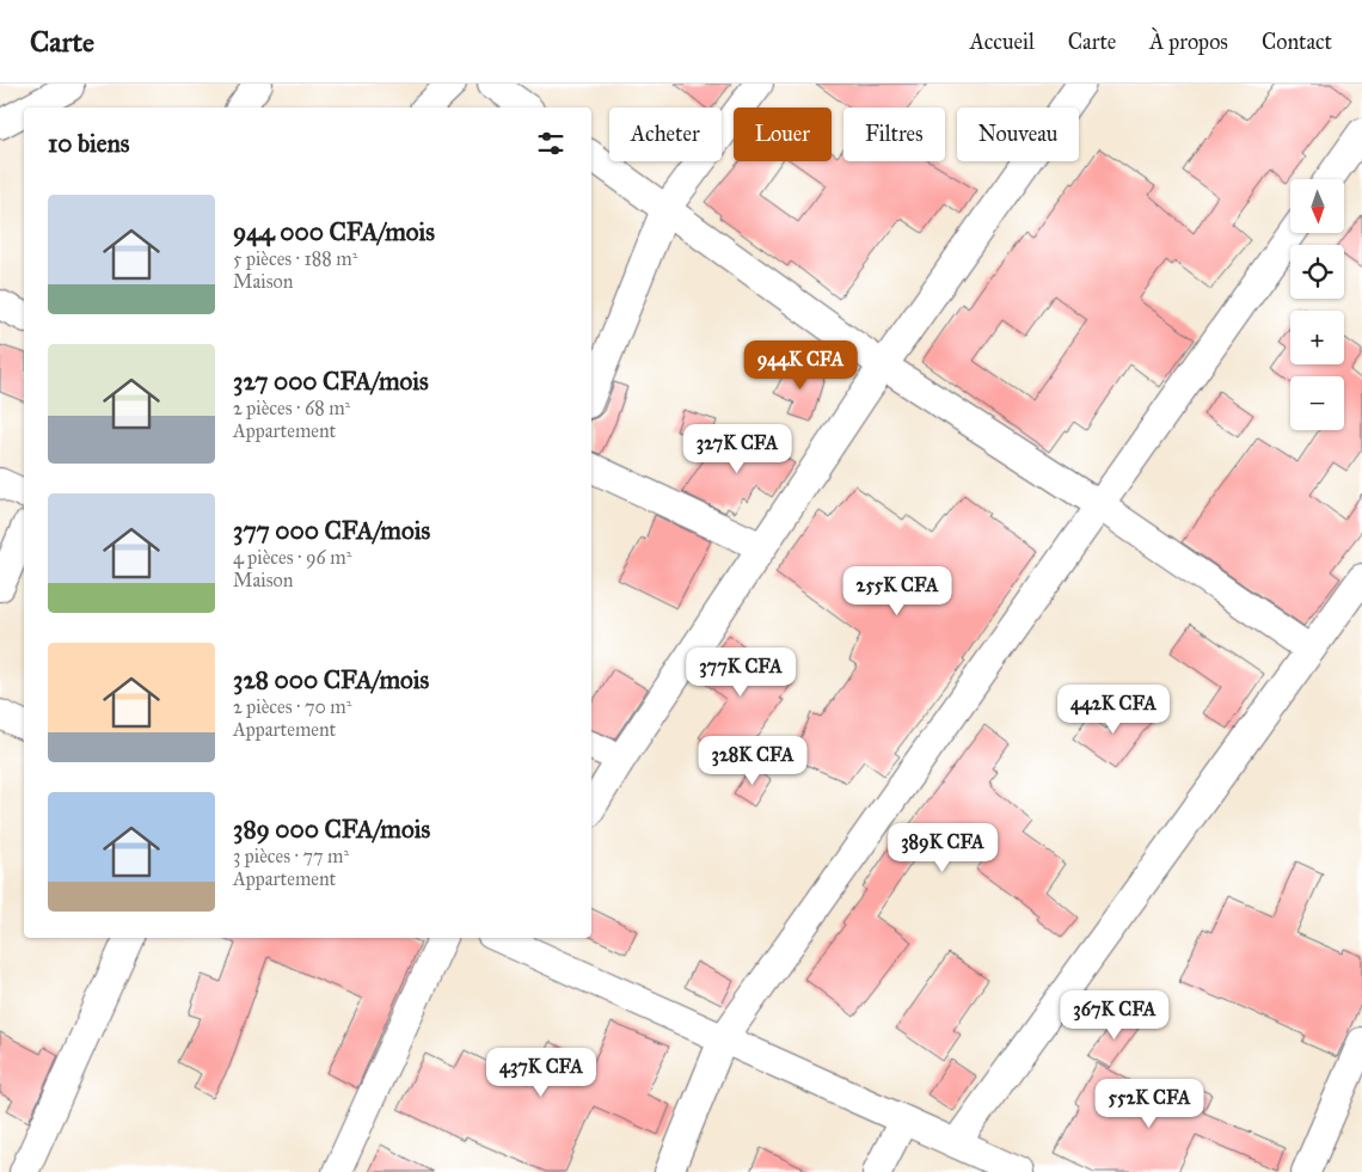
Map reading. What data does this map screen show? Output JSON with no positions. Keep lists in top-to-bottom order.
{
  "north": "bottom",
  "page": {
    "header": "Carte",
    "nav": [
      "Accueil",
      "Carte",
      "À propos",
      "Contact"
    ],
    "chip": [
      "Acheter",
      "Louer",
      "Filtres",
      "Nouveau"
    ],
    "heading": "10 biens",
    "map_buttons": ["+", "−"],
    "list": [
      {
        "name": "944 000 CFA/mois",
        "note": "5 pièces · 188 m² · Maison"
      },
      {
        "name": "327 000 CFA/mois",
        "note": "2 pièces · 68 m² · Appartement"
      },
      {
        "name": "377 000 CFA/mois",
        "note": "4 pièces · 96 m² · Maison"
      },
      {
        "name": "328 000 CFA/mois",
        "note": "2 pièces · 70 m² · Appartement"
      },
      {
        "name": "389 000 CFA/mois",
        "note": "3 pièces · 77 m² · Appartement"
      }
    ],
    "price": [
      "944K CFA",
      "327K CFA",
      "255K CFA",
      "377K CFA",
      "442K CFA",
      "328K CFA",
      "389K CFA",
      "367K CFA",
      "437K CFA",
      "552K CFA"
    ]
  }
}
